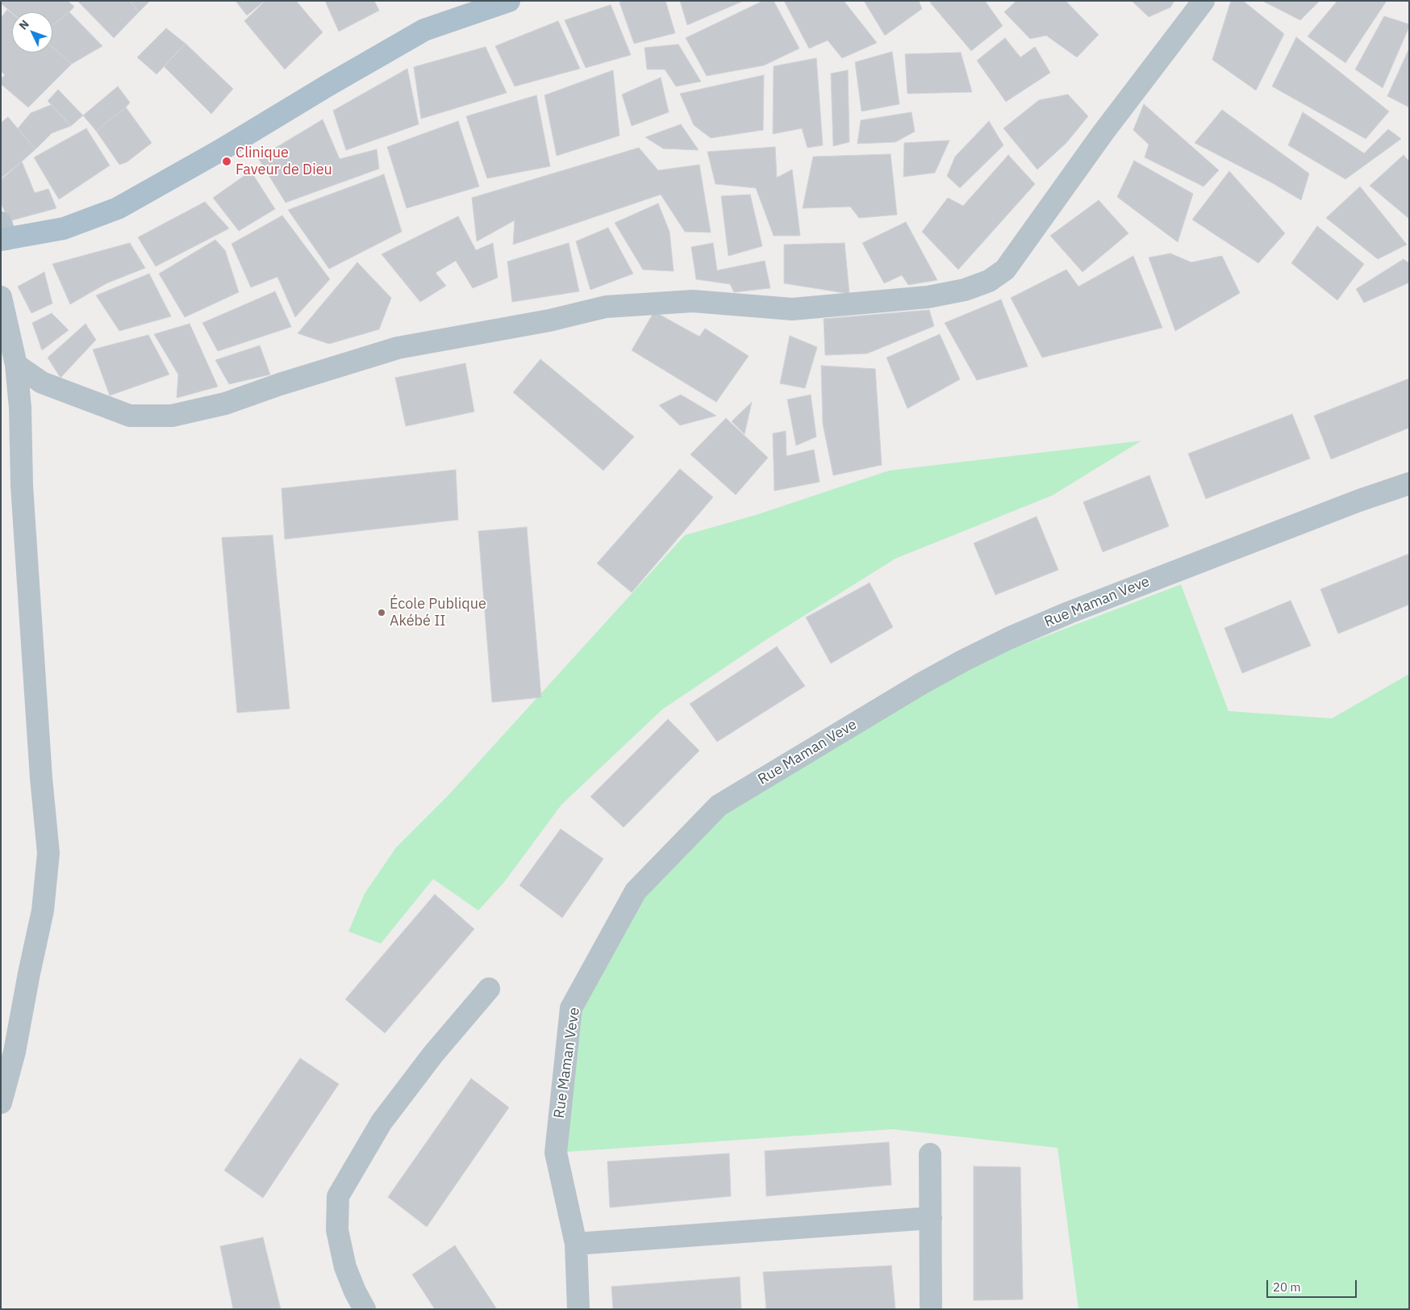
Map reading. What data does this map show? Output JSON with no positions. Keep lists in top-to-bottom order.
{
  "streets": {
    "street": ["Rue Maman Veve"]
  },
  "places": ["Clinique Faveur de Dieu", "École Publique Akébé II"],
  "scale_bar": "20 m",
  "north": "top left"
}
